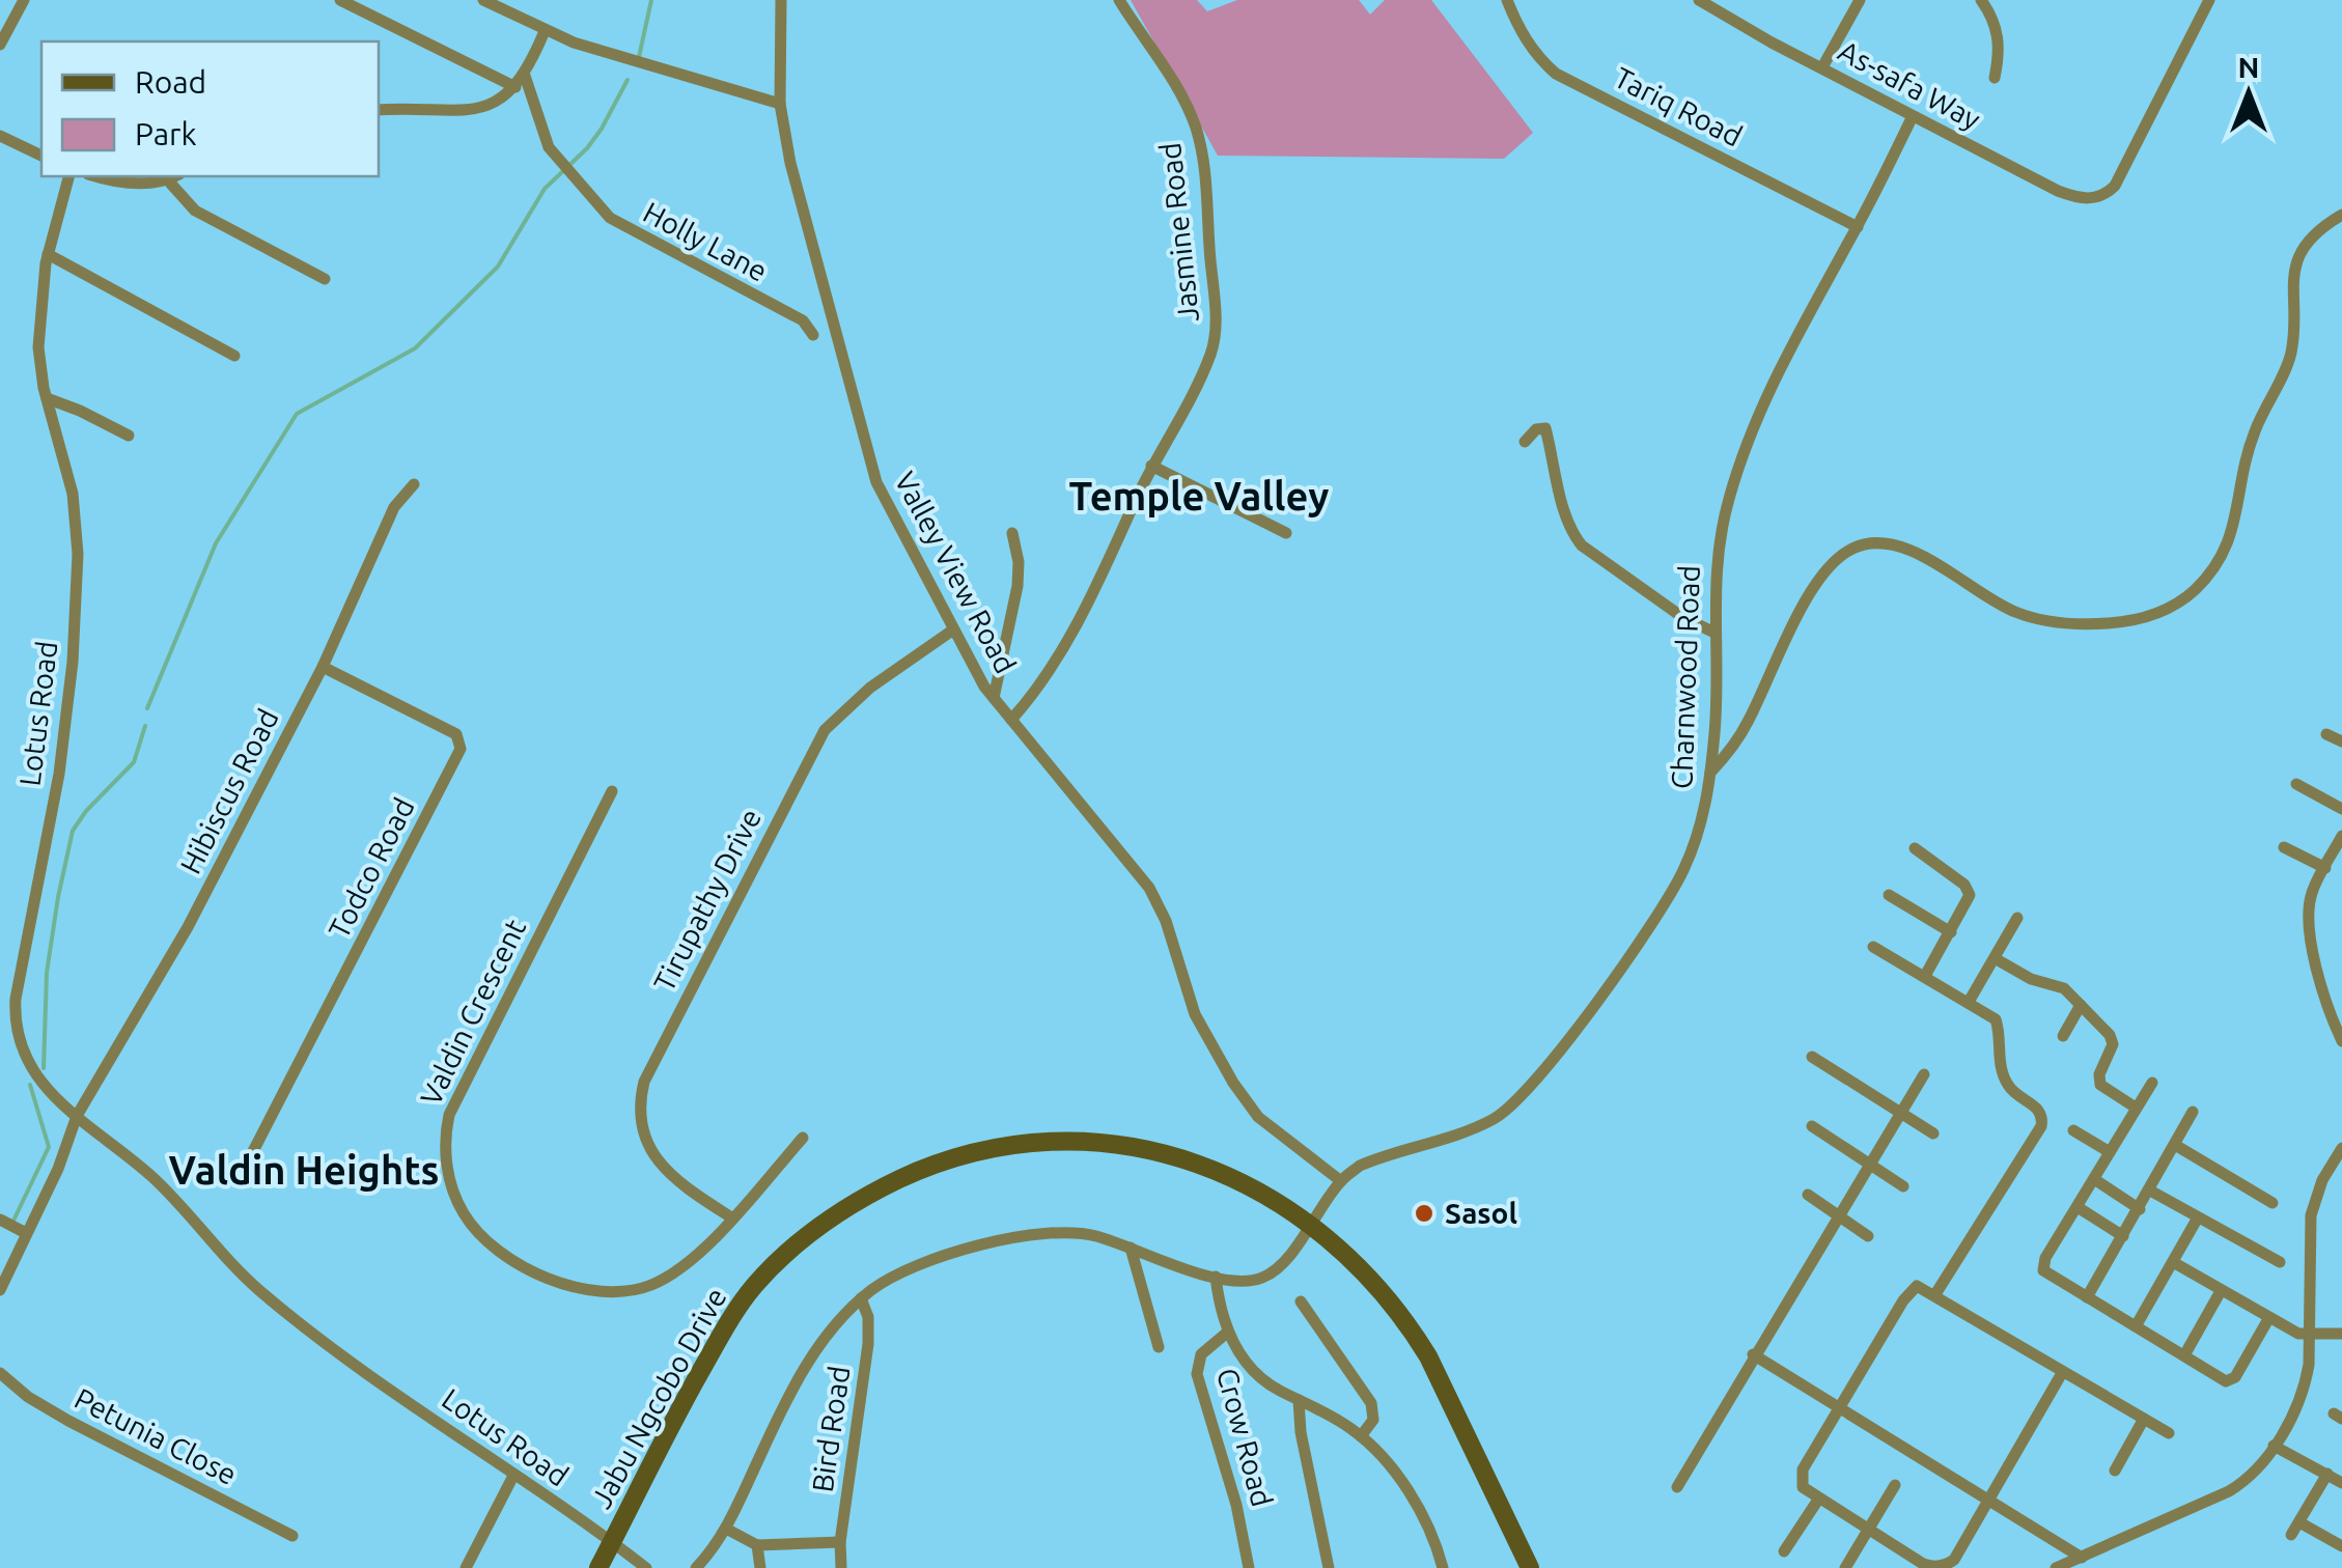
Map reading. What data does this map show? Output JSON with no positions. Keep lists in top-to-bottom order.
{
  "streets": {
    "main road": ["Jabu Ngcobo Drive"],
    "street": [
      "As-safa Way",
      "Tariq Road",
      "Jasmine Road",
      "Holly Lane",
      "Valley View Road",
      "Charnwood Road",
      "Lotus Road",
      "Hibiscus Road",
      "Todco Road",
      "Tirupathy Drive",
      "Valdin Crescent",
      "Bird Road",
      "Petunia Close",
      "Crow Road"
    ]
  },
  "crossings": [
    ["As-safa Way", "Charnwood Road"],
    ["Tariq Road", "Charnwood Road"],
    ["Jasmine Road", "Valley View Road"],
    ["Valley View Road", "Charnwood Road"],
    ["Valley View Road", "Tirupathy Drive"],
    ["Charnwood Road", "Jabu Ngcobo Drive"],
    ["Charnwood Road", "Bird Road"],
    ["Lotus Road", "Hibiscus Road"],
    ["Lotus Road", "Jabu Ngcobo Drive"],
    ["Hibiscus Road", "Todco Road"],
    ["Tirupathy Drive", "Valdin Crescent"]
  ],
  "districts": ["Temple Valley", "Valdin Heights"],
  "places": ["Sasol"],
  "legend": ["Road", "Park"],
  "north": "top"
}
